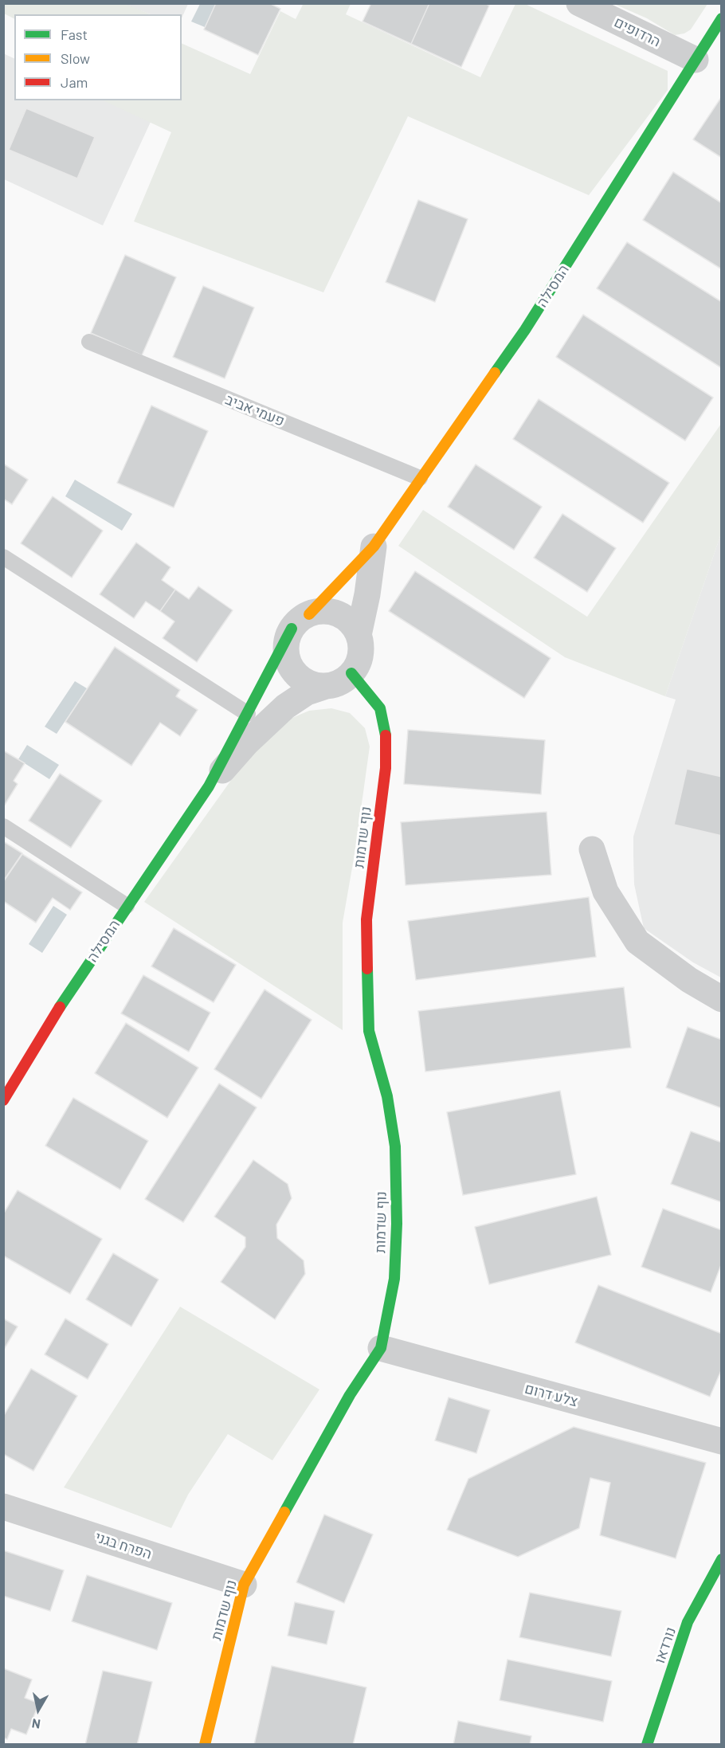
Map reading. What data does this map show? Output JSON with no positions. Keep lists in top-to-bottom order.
{
  "streets": {
    "street": [
      "הרדופים",
      "המסילה",
      "נוף שדמות",
      "צלע דרום",
      "הפרח בגני",
      "נורדאו"
    ],
    "lane": ["פעמי אביב"]
  },
  "crossings": [
    ["הרדופים", "המסילה"],
    ["המסילה", "פעמי אביב"],
    ["המסילה", "נוף שדמות"],
    ["נוף שדמות", "צלע דרום"],
    ["נוף שדמות", "הפרח בגני"]
  ],
  "legend": ["Fast", "Slow", "Jam"],
  "north": "bottom"
}
